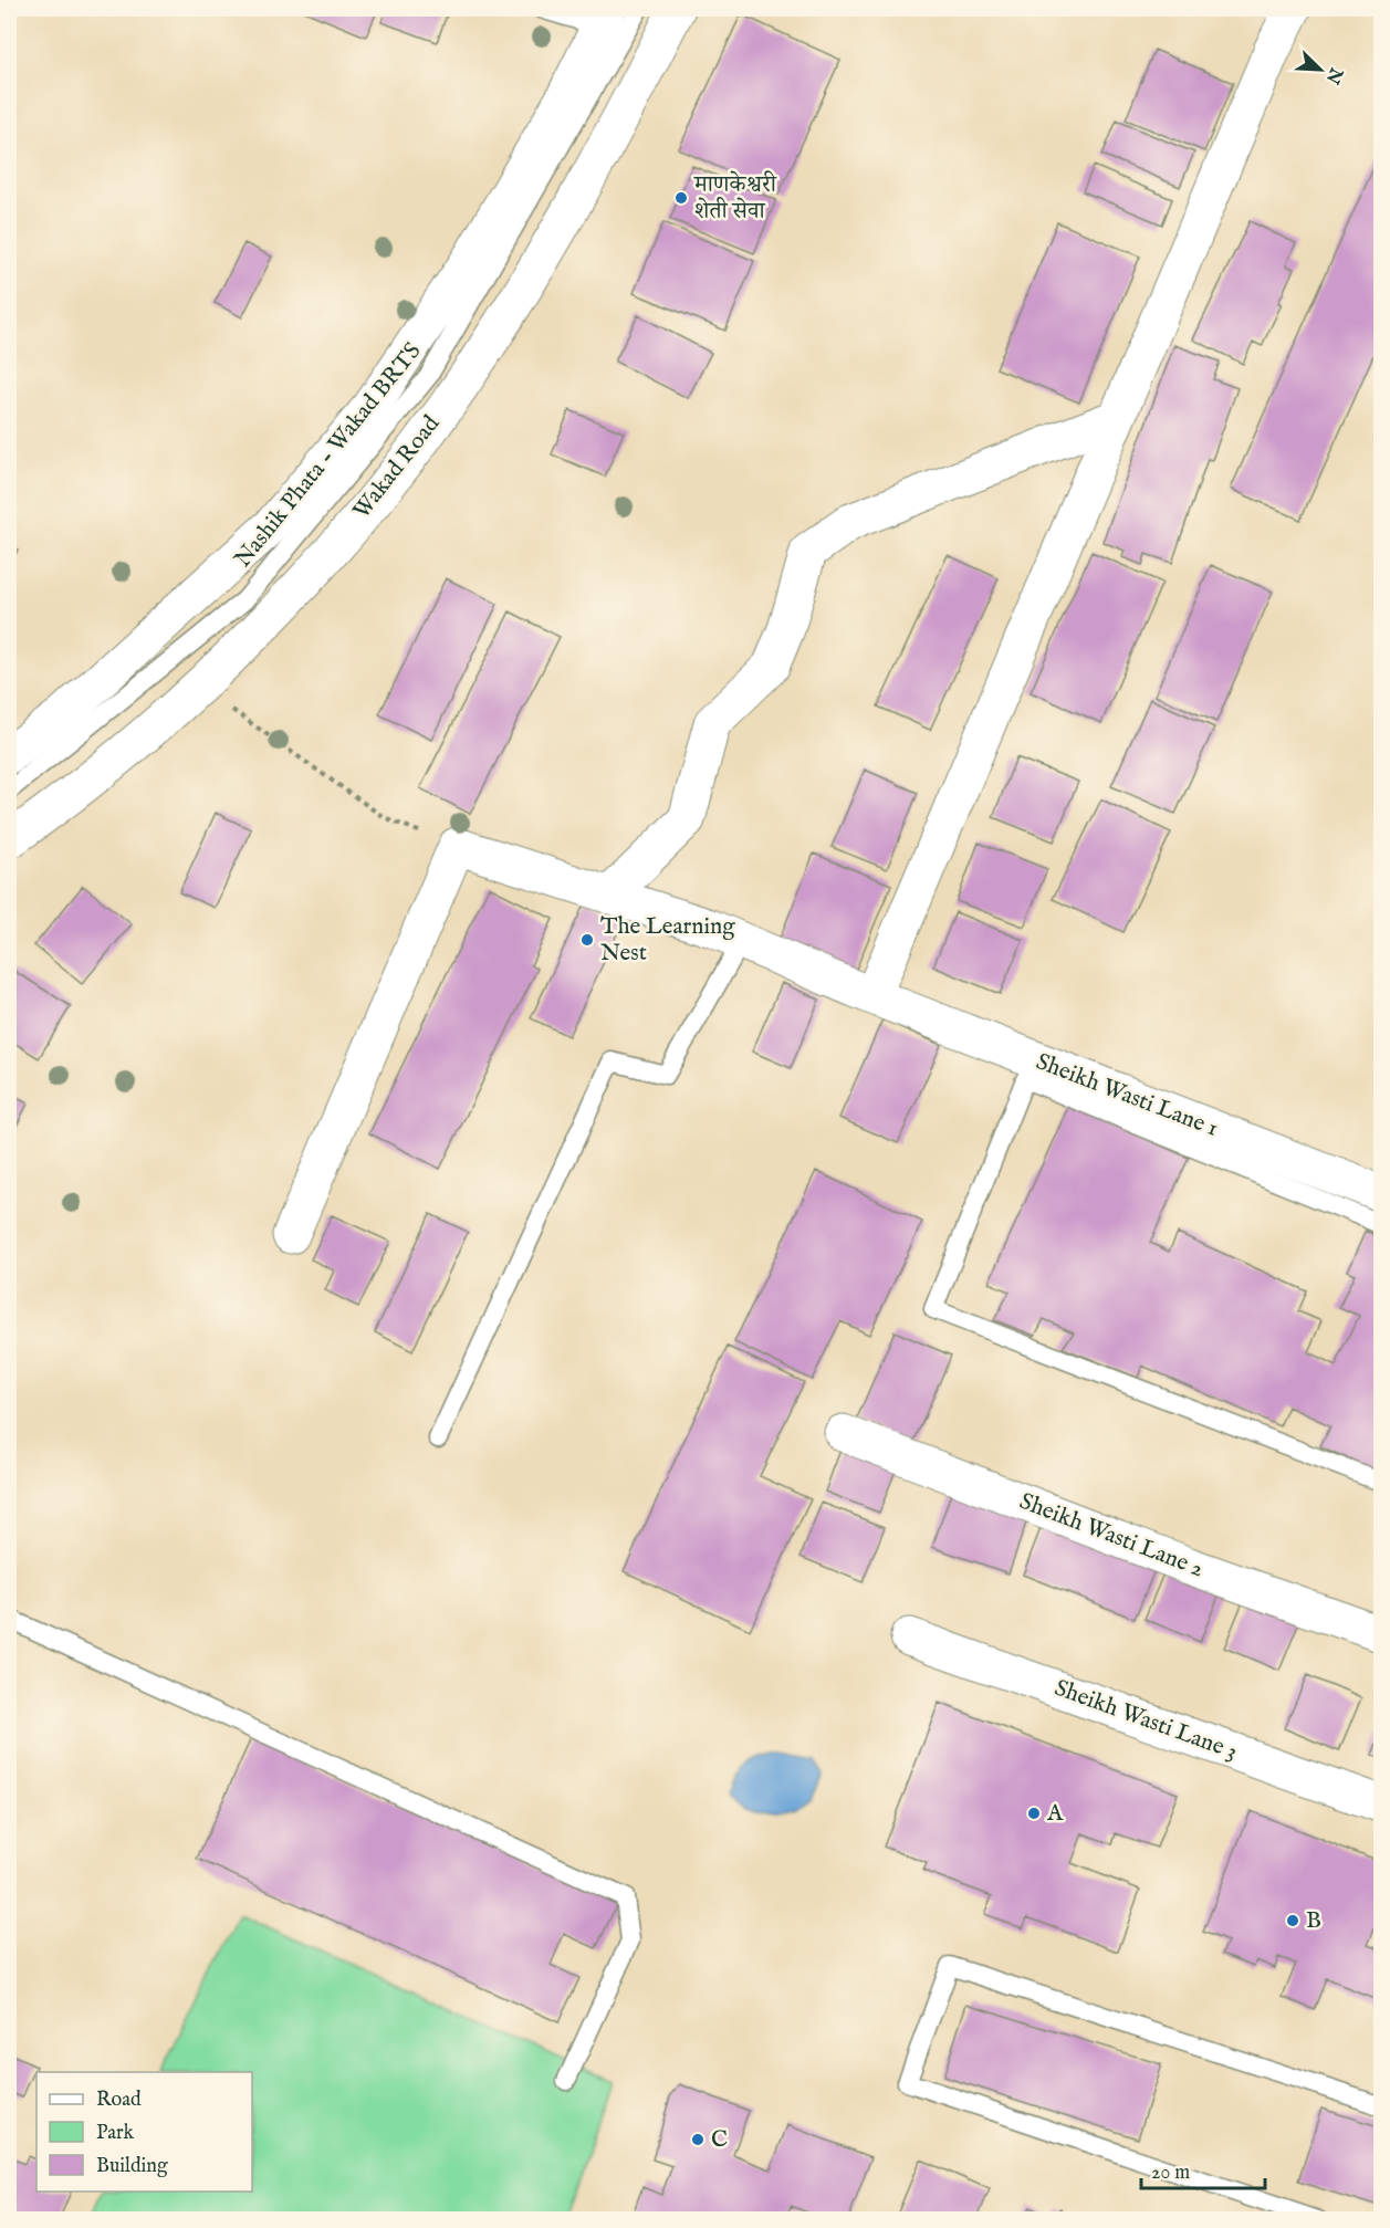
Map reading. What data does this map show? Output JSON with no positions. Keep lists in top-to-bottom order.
{
  "streets": {
    "street": [
      "Wakad Road",
      "Sheikh Wasti Lane 1",
      "Sheikh Wasti Lane 2",
      "Sheikh Wasti Lane 3"
    ],
    "lane": ["Nashik Phata - Wakad BRTS"]
  },
  "places": [
    "माणकेश्वरी शेती सेवा",
    "The Learning Nest",
    "A",
    "B",
    "C"
  ],
  "legend": ["Road", "Park", "Building"],
  "scale_bar": "20 m",
  "north": "bottom right"
}
